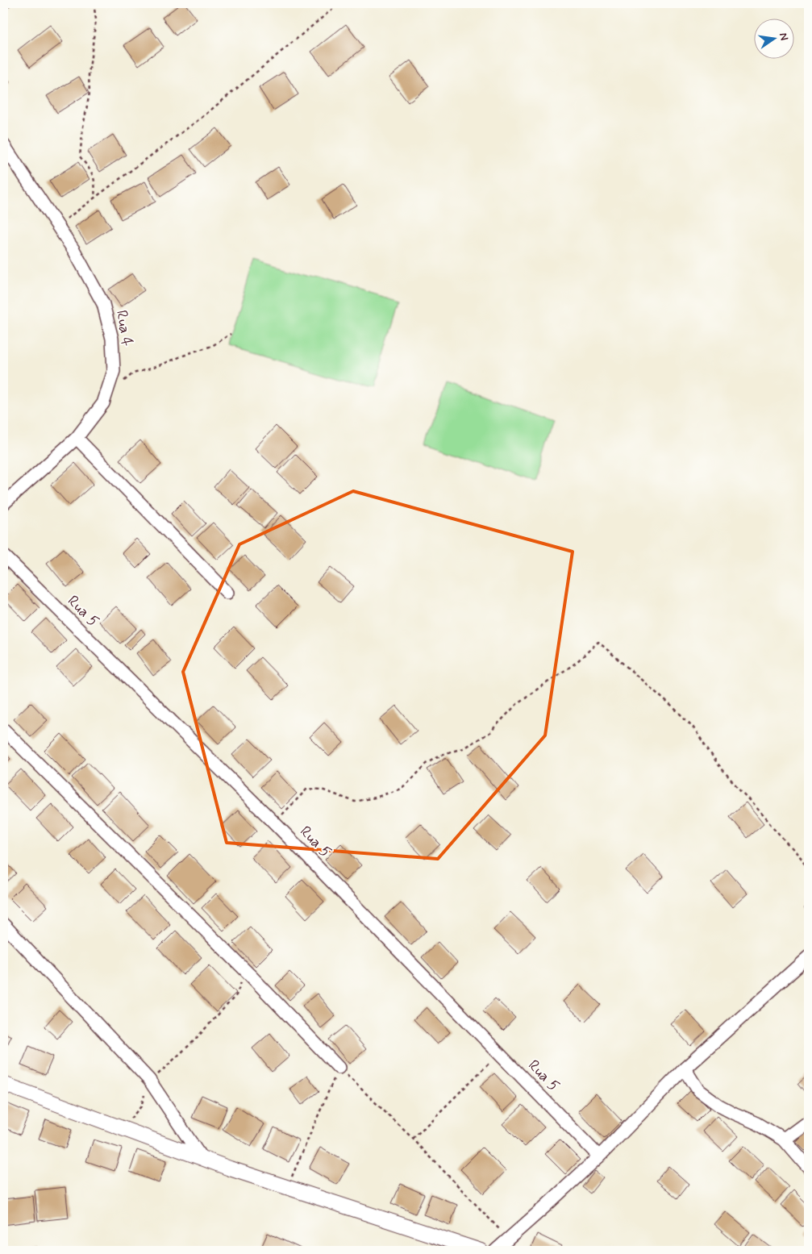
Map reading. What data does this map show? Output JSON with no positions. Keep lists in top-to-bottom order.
{
  "streets": {
    "street": ["Rua 4", "Rua 5"]
  },
  "north": "right"
}
